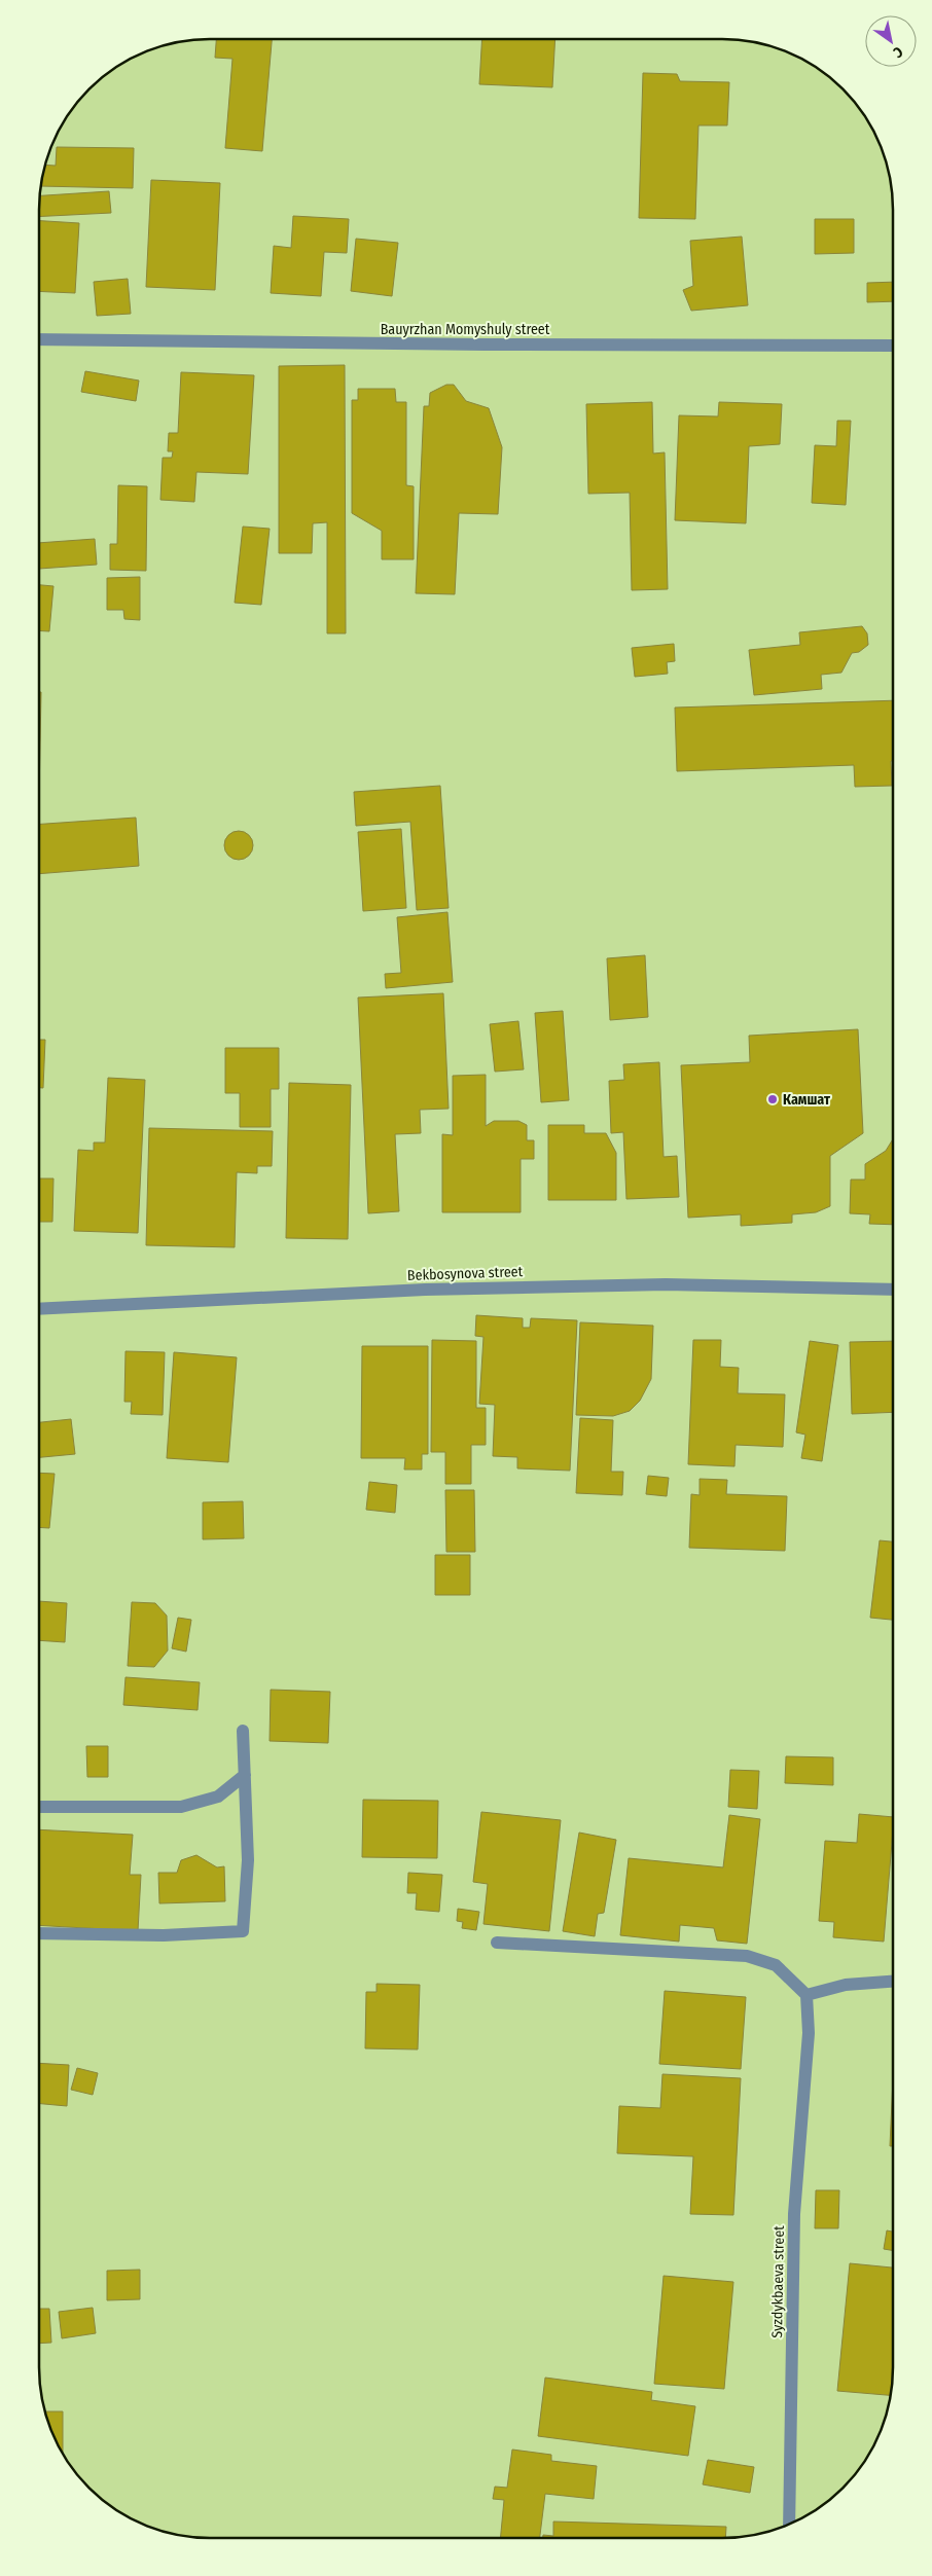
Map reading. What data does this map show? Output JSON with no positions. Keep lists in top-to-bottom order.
{
  "streets": {
    "street": ["Bauyrzhan Momyshuly street", "Bekbosynova street", "Syzdykbaeva street"]
  },
  "places": ["Камшат"],
  "north": "bottom right"
}
